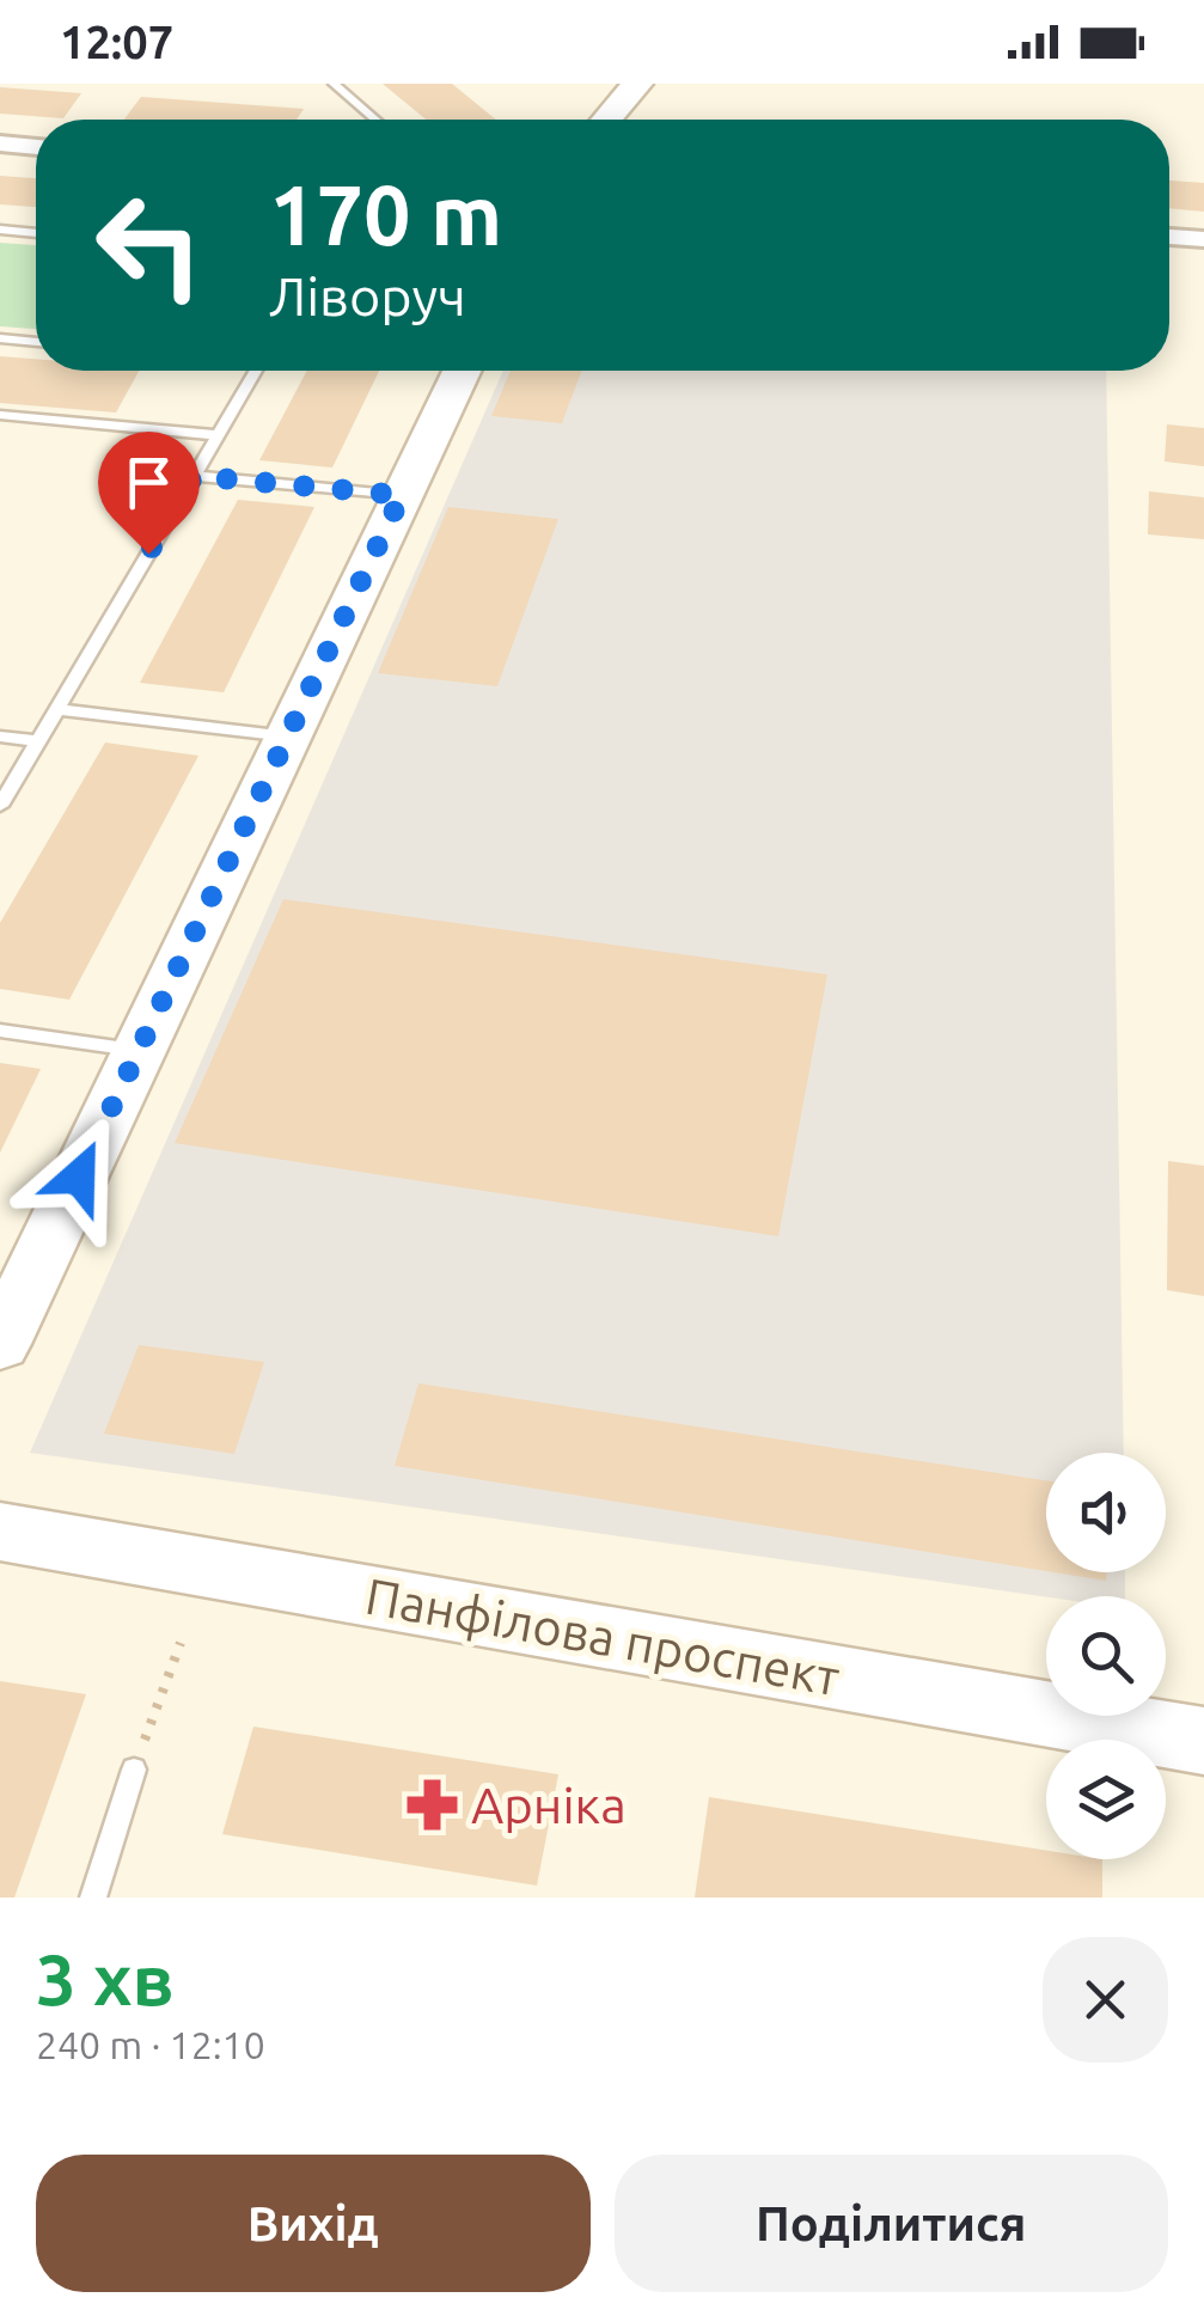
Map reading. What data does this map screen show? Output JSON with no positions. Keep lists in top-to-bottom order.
{
  "streets": {
    "street": ["Панфілова проспект"]
  },
  "places": {
    "pharmacy": ["Арніка"]
  },
  "page": {
    "status": "12:07",
    "turn": ["170 m", "Ліворуч"],
    "heading": ["3 хв", "240 m · 12:10"],
    "buttons": ["Вихід", "Поділитися"]
  }
}
